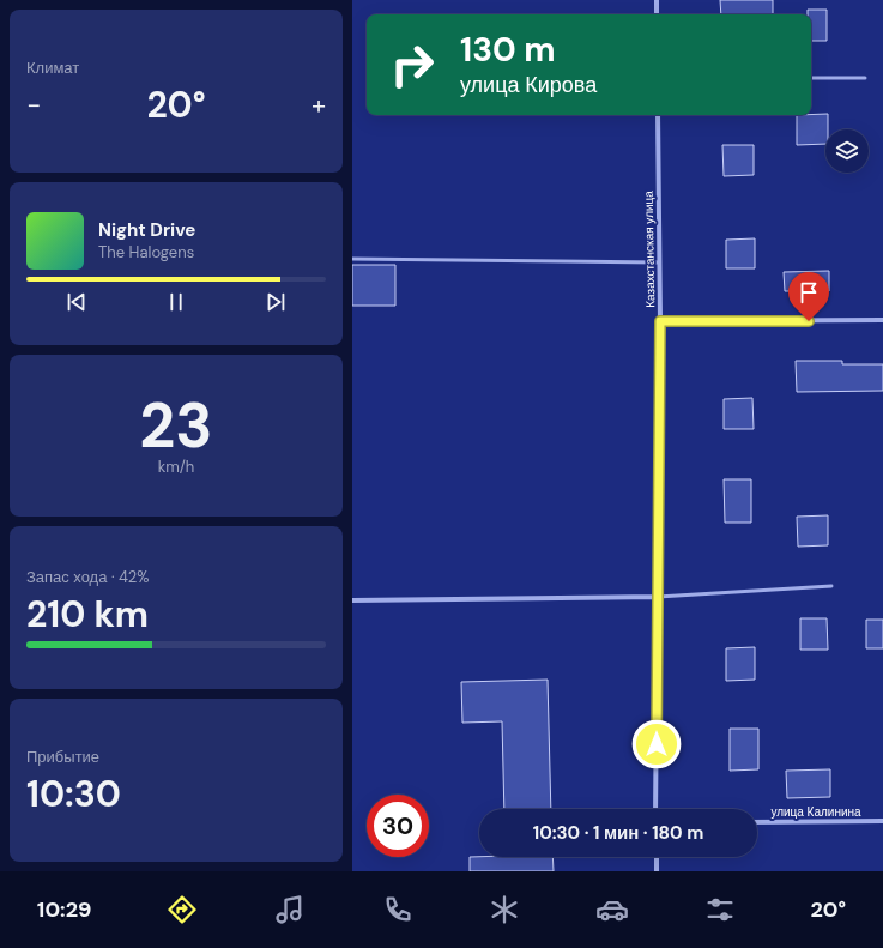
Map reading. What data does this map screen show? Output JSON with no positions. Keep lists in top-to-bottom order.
{
  "streets": {
    "street": ["Казахстанская улица", "улица Калинина"]
  },
  "page": {
    "tile": [
      "Климат",
      ["23", "km/h"],
      ["Запас хода · 42%", "210 km"],
      ["Прибытие", "10:30"]
    ],
    "turn": ["130 m", "улица Кирова"],
    "heat": ["−", "20°", "+"],
    "song": ["Night Drive", "The Halogens"],
    "limit": "30",
    "trip": "10:30 · 1 мин · 180 m",
    "tabs": ["10:29", "20°"]
  }
}
